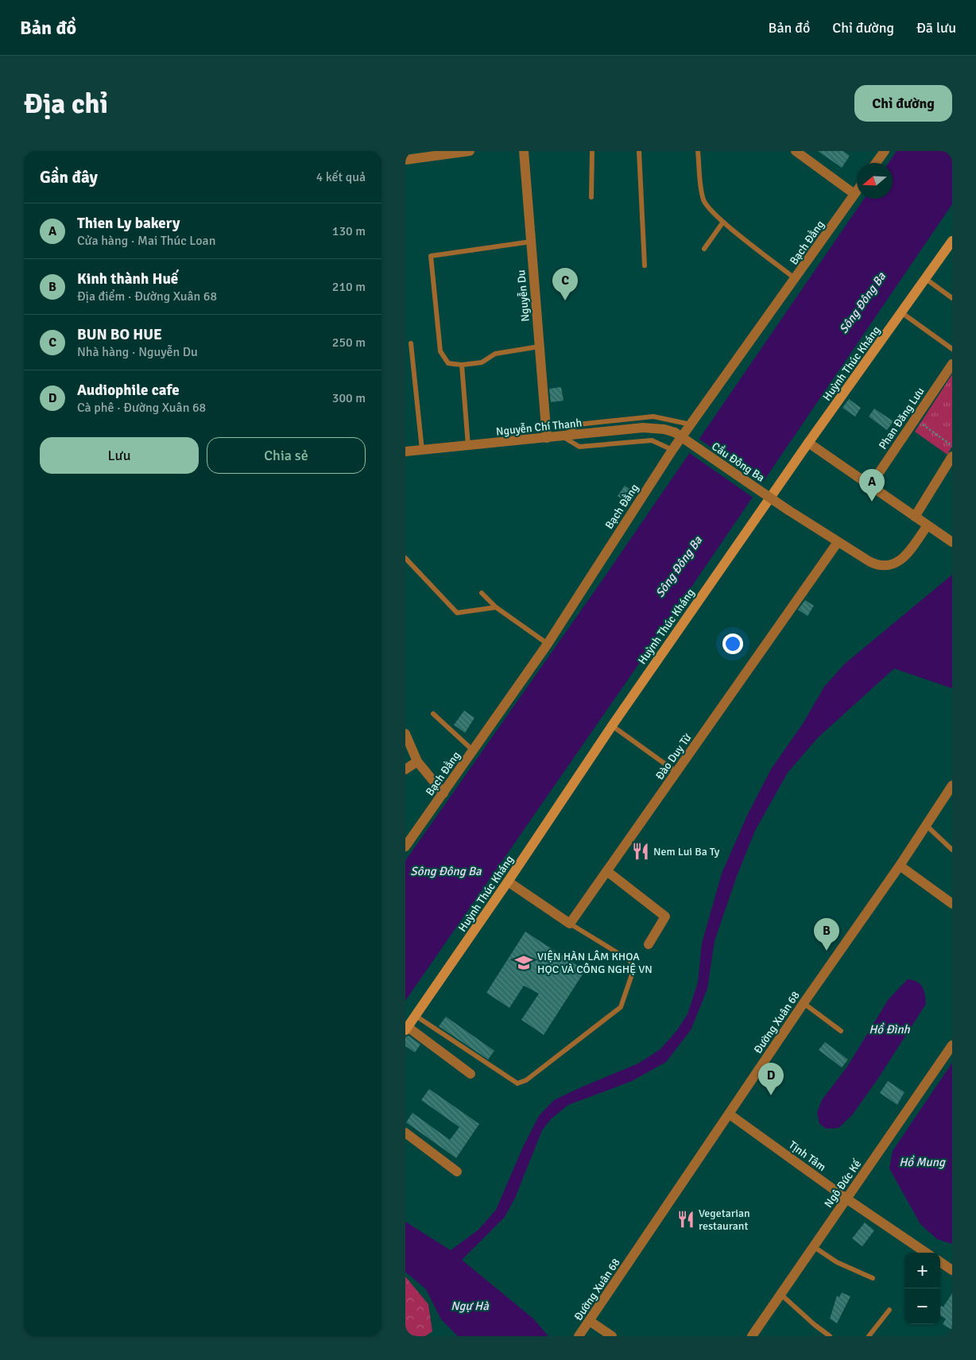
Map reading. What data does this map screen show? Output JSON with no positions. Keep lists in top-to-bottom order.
{
  "streets": {
    "main road": ["Huỳnh Thúc Kháng"],
    "street": [
      "Bạch Đằng",
      "Nguyễn Du",
      "Phan Đăng Lưu",
      "Nguyễn Chí Thanh",
      "Cầu Đông Ba",
      "Đào Duy Từ",
      "Đường Xuân 68",
      "Tịnh Tâm",
      "Ngô Đức Kế"
    ]
  },
  "crossings": [
    ["Nguyễn Du", "Nguyễn Chí Thanh"],
    ["Nguyễn Chí Thanh", "Cầu Đông Ba"],
    ["Cầu Đông Ba", "Đào Duy Từ"],
    ["Đường Xuân 68", "Tịnh Tâm"],
    ["Tịnh Tâm", "Ngô Đức Kế"]
  ],
  "water": [
    "Sông Đông Ba",
    "Hồ Đình",
    "Hồ Mung",
    "Ngự Hà"
  ],
  "places": {
    "restaurant": ["Nem Lui Ba Ty", "Vegetarian restaurant"],
    "school or university": ["VIỆN HÀN LÂM KHOA HỌC VÀ CÔNG NGHỆ VN"]
  },
  "north": "left",
  "page": {
    "header": "Bản đồ",
    "nav": ["Bản đồ", "Chỉ đường", "Đã lưu"],
    "buttons": [
      "Chỉ đường",
      ["Lưu", "Chia sẻ"]
    ],
    "title": "Địa chỉ",
    "heading": ["Gần đây", "4 kết quả"],
    "list": [
      {
        "mark": "A",
        "name": "Thien Ly bakery",
        "note": "Cửa hàng · Mai Thúc Loan",
        "value": "130 m"
      },
      {
        "mark": "B",
        "name": "Kinh thành Huế",
        "note": "Địa điểm · Đường Xuân 68",
        "value": "210 m"
      },
      {
        "mark": "C",
        "name": "BUN BO HUE",
        "note": "Nhà hàng · Nguyễn Du",
        "value": "250 m"
      },
      {
        "mark": "D",
        "name": "Audiophile cafe",
        "note": "Cà phê · Đường Xuân 68",
        "value": "300 m"
      }
    ],
    "pins": [
      "C",
      "A",
      "B",
      "D"
    ],
    "map_buttons": ["+", "−"]
  }
}
